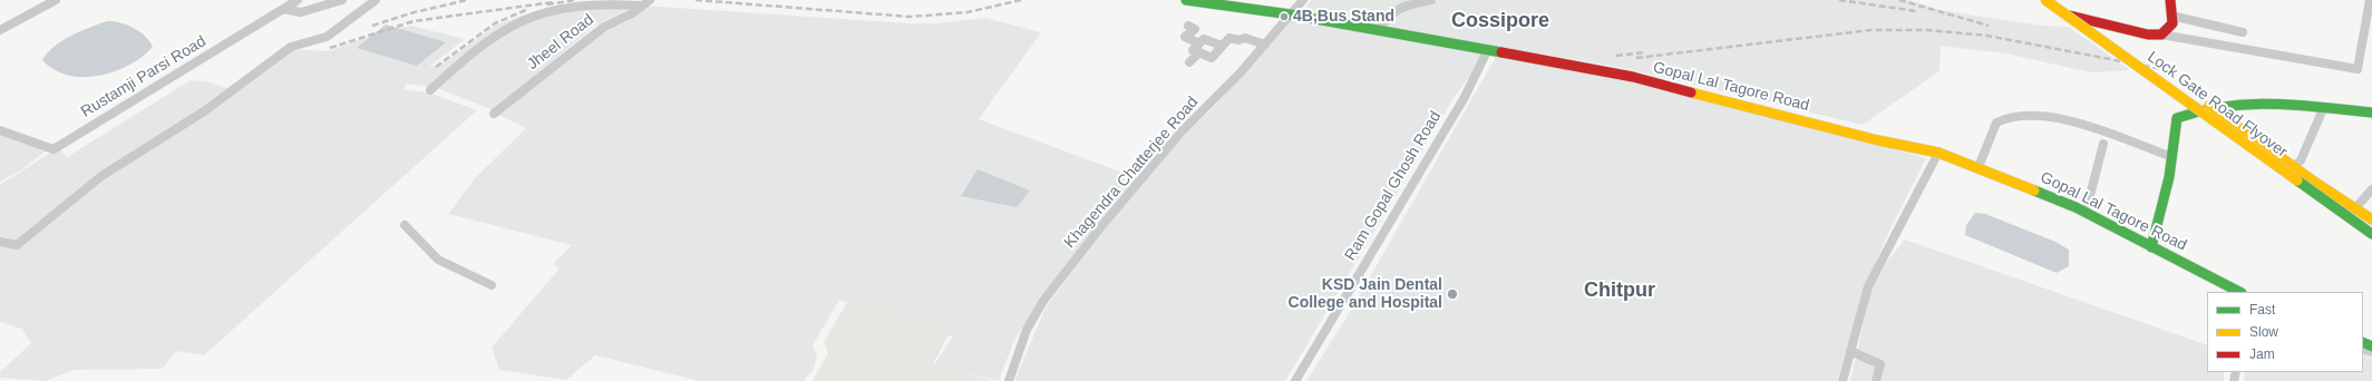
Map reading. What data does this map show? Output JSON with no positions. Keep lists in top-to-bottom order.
{
  "streets": {
    "street": [
      "Jheel Road",
      "Rustamji Parsi Road",
      "Gopal Lal Tagore Road",
      "Lock Gate Road Flyover",
      "Khagendra Chatterjee Road",
      "Ram Gopal Ghosh Road"
    ]
  },
  "crossings": [
    ["Gopal Lal Tagore Road", "Khagendra Chatterjee Road"],
    ["Gopal Lal Tagore Road", "Ram Gopal Ghosh Road"]
  ],
  "districts": ["Cossipore", "Chitpur"],
  "places": ["4B,Bus Stand", "KSD Jain Dental College and Hospital"],
  "legend": ["Fast", "Slow", "Jam"]
}
